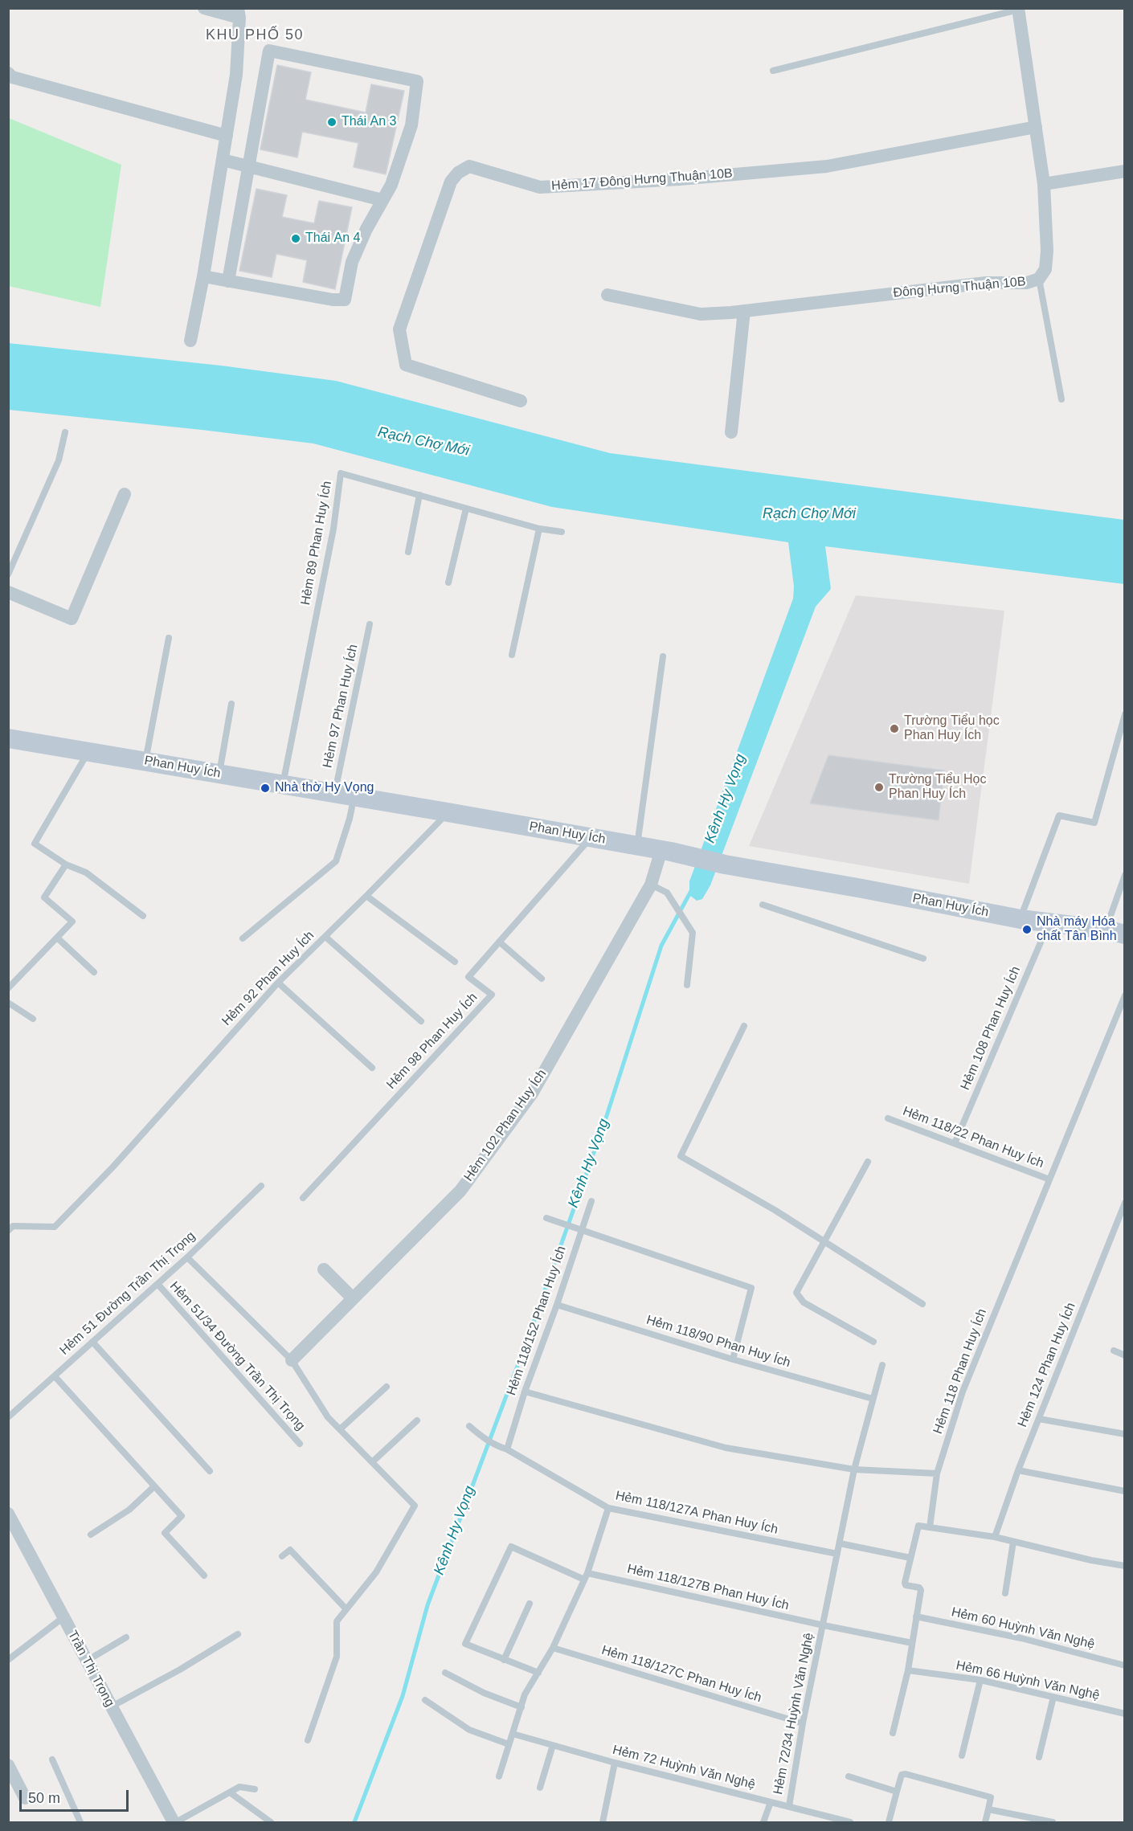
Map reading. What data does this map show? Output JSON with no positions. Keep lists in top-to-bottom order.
{
  "streets": {
    "main road": ["Phan Huy Ích"],
    "street": [
      "Hẻm 17 Đông Hưng Thuận 10B",
      "Đông Hưng Thuận 10B",
      "Hẻm 102 Phan Huy Ích",
      "Trần Thị Trọng"
    ],
    "lane": [
      "Hẻm 89 Phan Huy Ích",
      "Hẻm 97 Phan Huy Ích",
      "Hẻm 92 Phan Huy Ích",
      "Hẻm 108 Phan Huy Ích",
      "Hẻm 98 Phan Huy Ích",
      "Hẻm 118/22 Phan Huy Ích",
      "Hẻm 51 Đường Trần Thị Trọng",
      "Hẻm 118/152 Phan Huy Ích",
      "Hẻm 118/90 Phan Huy Ích",
      "Hẻm 51/34 Đường Trần Thị Trọng",
      "Hẻm 124 Phan Huy Ích",
      "Hẻm 118 Phan Huy Ích",
      "Hẻm 118/127A Phan Huy Ích",
      "Hẻm 118/127B Phan Huy Ích",
      "Hẻm 60 Huỳnh Văn Nghệ",
      "Hẻm 118/127C Phan Huy Ích",
      "Hẻm 66 Huỳnh Văn Nghệ",
      "Hẻm 72/34 Huỳnh Văn Nghệ",
      "Hẻm 72 Huỳnh Văn Nghệ"
    ]
  },
  "crossings": [
    ["Hẻm 17 Đông Hưng Thuận 10B", "Đông Hưng Thuận 10B"],
    ["Hẻm 89 Phan Huy Ích", "Phan Huy Ích"],
    ["Hẻm 97 Phan Huy Ích", "Phan Huy Ích"],
    ["Phan Huy Ích", "Hẻm 92 Phan Huy Ích"],
    ["Phan Huy Ích", "Hẻm 108 Phan Huy Ích"],
    ["Phan Huy Ích", "Hẻm 98 Phan Huy Ích"],
    ["Phan Huy Ích", "Hẻm 102 Phan Huy Ích"],
    ["Hẻm 108 Phan Huy Ích", "Hẻm 118/22 Phan Huy Ích"],
    ["Hẻm 118/22 Phan Huy Ích", "Hẻm 118 Phan Huy Ích"],
    ["Hẻm 51 Đường Trần Thị Trọng", "Hẻm 51/34 Đường Trần Thị Trọng"],
    ["Hẻm 118/152 Phan Huy Ích", "Hẻm 118/90 Phan Huy Ích"],
    ["Hẻm 118/152 Phan Huy Ích", "Hẻm 118/127A Phan Huy Ích"],
    ["Hẻm 118/127A Phan Huy Ích", "Hẻm 72/34 Huỳnh Văn Nghệ"],
    ["Hẻm 118/127B Phan Huy Ích", "Hẻm 72/34 Huỳnh Văn Nghệ"],
    ["Hẻm 118/127C Phan Huy Ích", "Hẻm 72/34 Huỳnh Văn Nghệ"],
    ["Hẻm 72/34 Huỳnh Văn Nghệ", "Hẻm 72 Huỳnh Văn Nghệ"]
  ],
  "districts": ["KHU PHỐ 50"],
  "water": ["Rạch Chợ Mới", "Kênh Hy Vọng"],
  "places": [
    "Thái An 3",
    "Thái An 4",
    "Trường Tiểu học Phan Huy Ích",
    "Trường Tiểu Học Phan Huy Ích",
    "Nhà thờ Hy Vọng",
    "Nhà máy Hóa chất Tân Bình"
  ],
  "scale_bar": "50 m"
}
